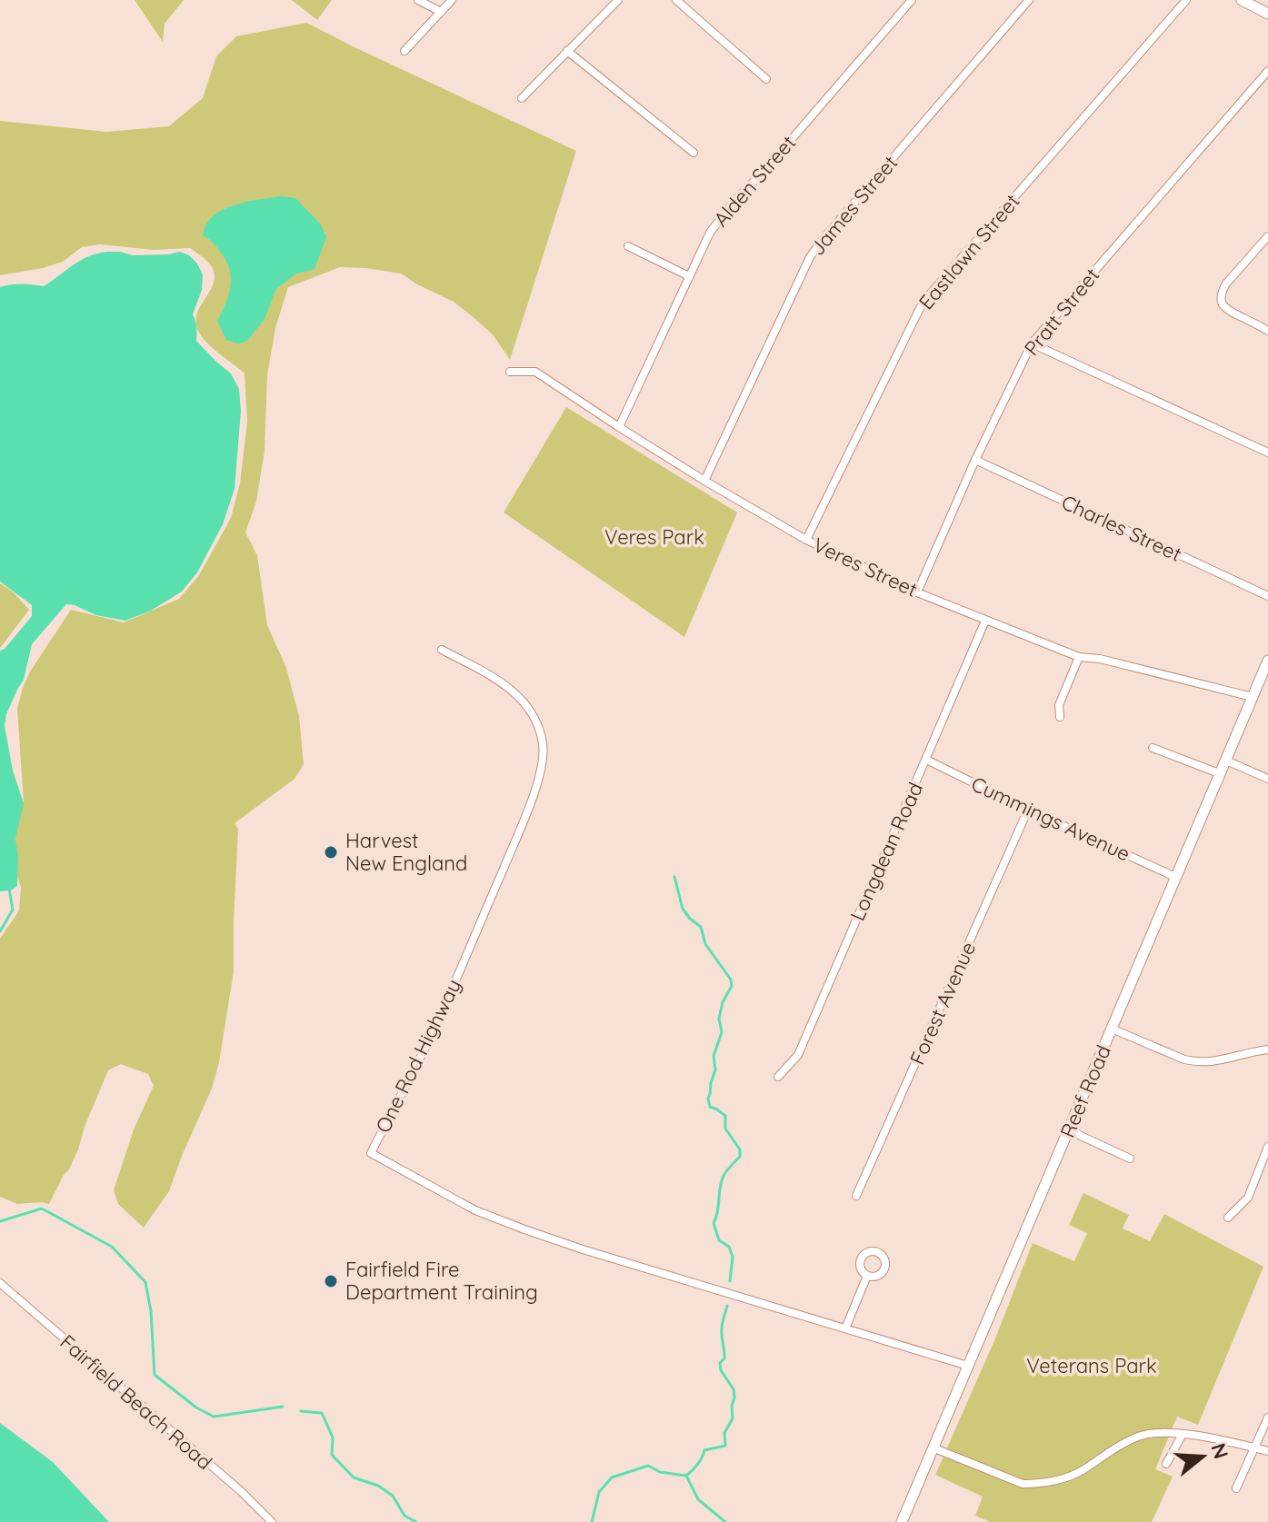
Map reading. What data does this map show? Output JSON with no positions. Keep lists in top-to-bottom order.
{
  "streets": {
    "street": [
      "Alden Street",
      "James Street",
      "Eastlawn Street",
      "Pratt Street",
      "Charles Street",
      "Veres Street",
      "Cummings Avenue",
      "Longdean Road",
      "Forest Avenue",
      "One Rod Highway",
      "Reef Road",
      "Fairfield Beach Road"
    ]
  },
  "crossings": [
    ["Alden Street", "Veres Street"],
    ["James Street", "Veres Street"],
    ["Eastlawn Street", "Veres Street"],
    ["Pratt Street", "Charles Street"],
    ["Pratt Street", "Veres Street"],
    ["Veres Street", "Longdean Road"],
    ["Veres Street", "Reef Road"],
    ["Cummings Avenue", "Longdean Road"],
    ["Cummings Avenue", "Forest Avenue"],
    ["Cummings Avenue", "Reef Road"],
    ["One Rod Highway", "Reef Road"]
  ],
  "parks": ["Veres Park", "Veterans Park"],
  "places": ["Harvest New England", "Fairfield Fire Department Training"],
  "north": "right"
}
